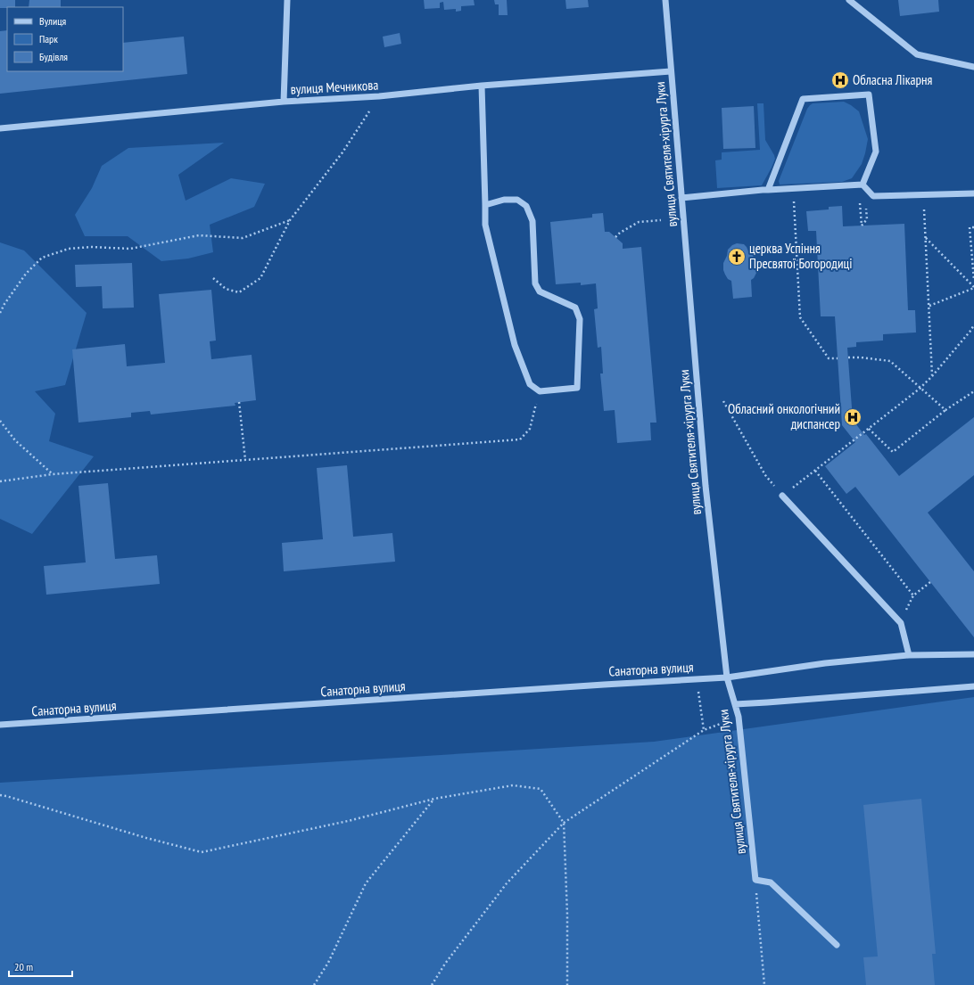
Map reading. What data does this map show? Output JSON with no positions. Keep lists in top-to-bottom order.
{
  "streets": {
    "street": ["вулиця Мечникова", "вулиця Святителя-хірурга Луки", "Санаторна вулиця"]
  },
  "crossings": [
    ["вулиця Мечникова", "вулиця Святителя-хірурга Луки"],
    ["вулиця Святителя-хірурга Луки", "Санаторна вулиця"]
  ],
  "places": {
    "hospital": ["Обласна Лікарня", "Обласний онкологічний диспансер"],
    "church": ["церква Успіння Пресвятої Богородиці"]
  },
  "legend": ["Вулиця", "Парк", "Будівля"],
  "scale_bar": "20 m"
}
